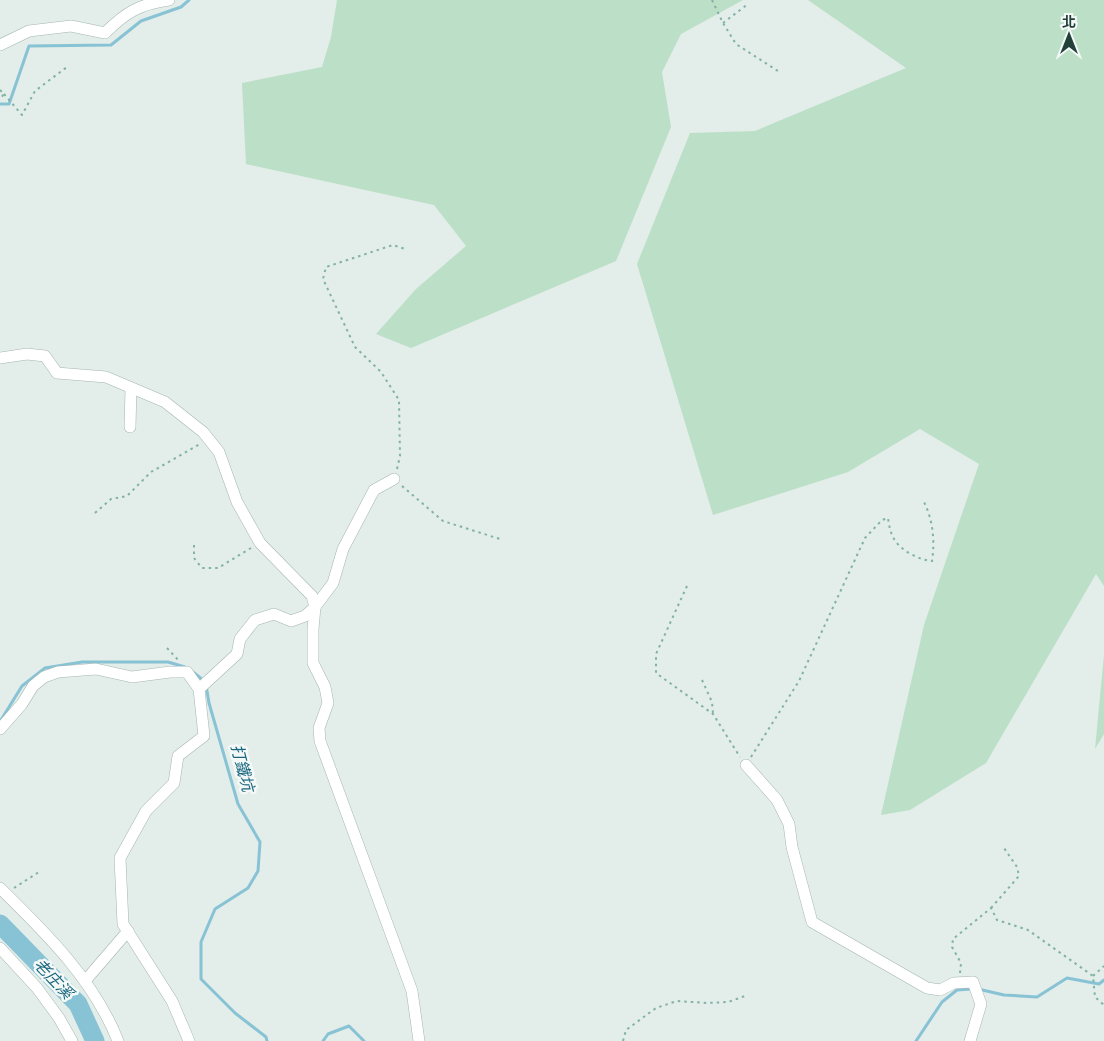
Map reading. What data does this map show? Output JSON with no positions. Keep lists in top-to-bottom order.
{
  "water": ["打鐵坑", "老庄溪"],
  "north": "top"
}
